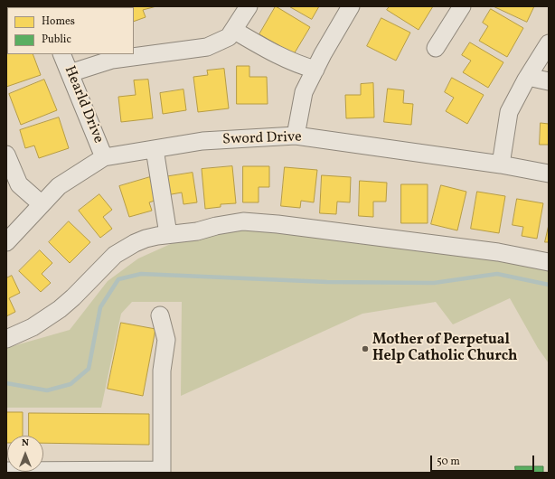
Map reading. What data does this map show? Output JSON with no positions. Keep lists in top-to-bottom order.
{
  "streets": {
    "street": ["Hearld Drive", "Sword Drive"]
  },
  "crossings": [
    ["Hearld Drive", "Sword Drive"]
  ],
  "places": ["Mother of Perpetual Help Catholic Church"],
  "legend": ["Homes", "Public"],
  "scale_bar": "50 m",
  "north": "top"
}
